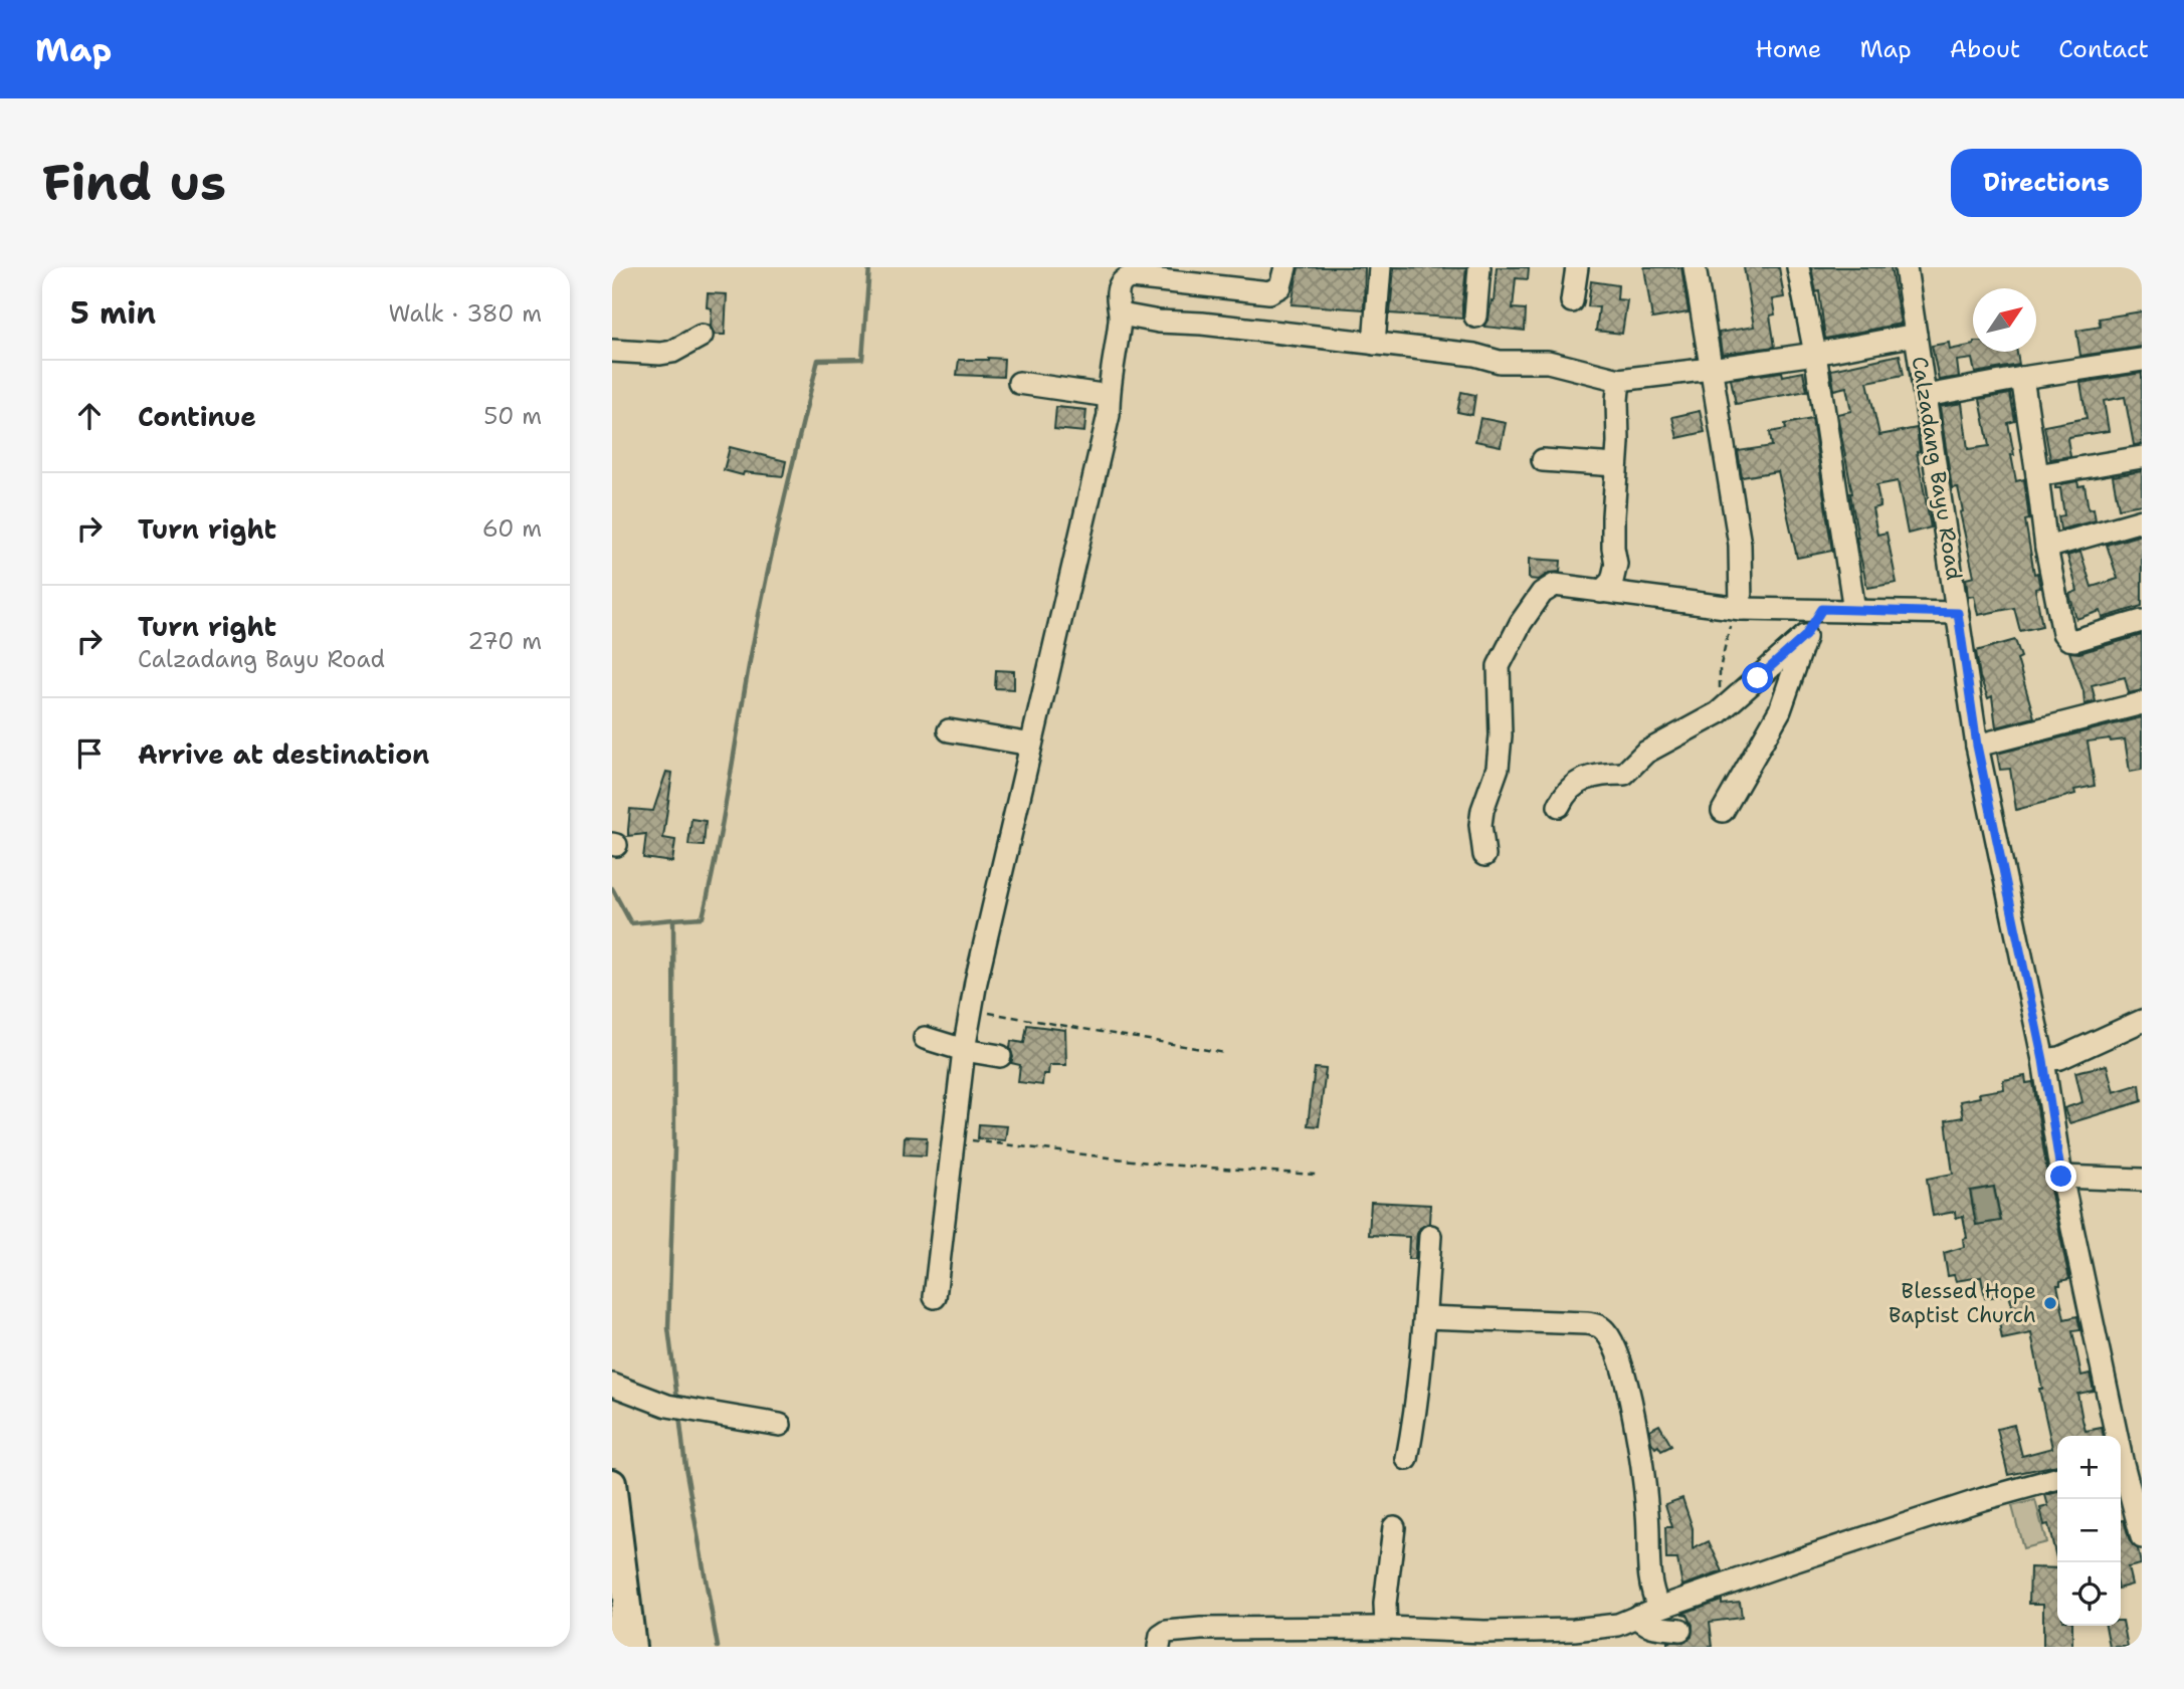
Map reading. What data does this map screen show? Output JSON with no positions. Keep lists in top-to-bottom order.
{
  "streets": {
    "street": ["Calzadang Bayu Road"]
  },
  "places": ["Blessed Hope Baptist Church"],
  "north": "top right",
  "page": {
    "header": "Map",
    "nav": [
      "Home",
      "Map",
      "About",
      "Contact"
    ],
    "buttons": "Directions",
    "title": "Find us",
    "heading": ["5 min", "Walk · 380 m"],
    "list": [
      ["Continue", "50 m"],
      ["Turn right", "60 m"],
      ["Turn right", "Calzadang Bayu Road", "270 m"],
      "Arrive at destination"
    ],
    "map_buttons": ["+", "−"]
  }
}
